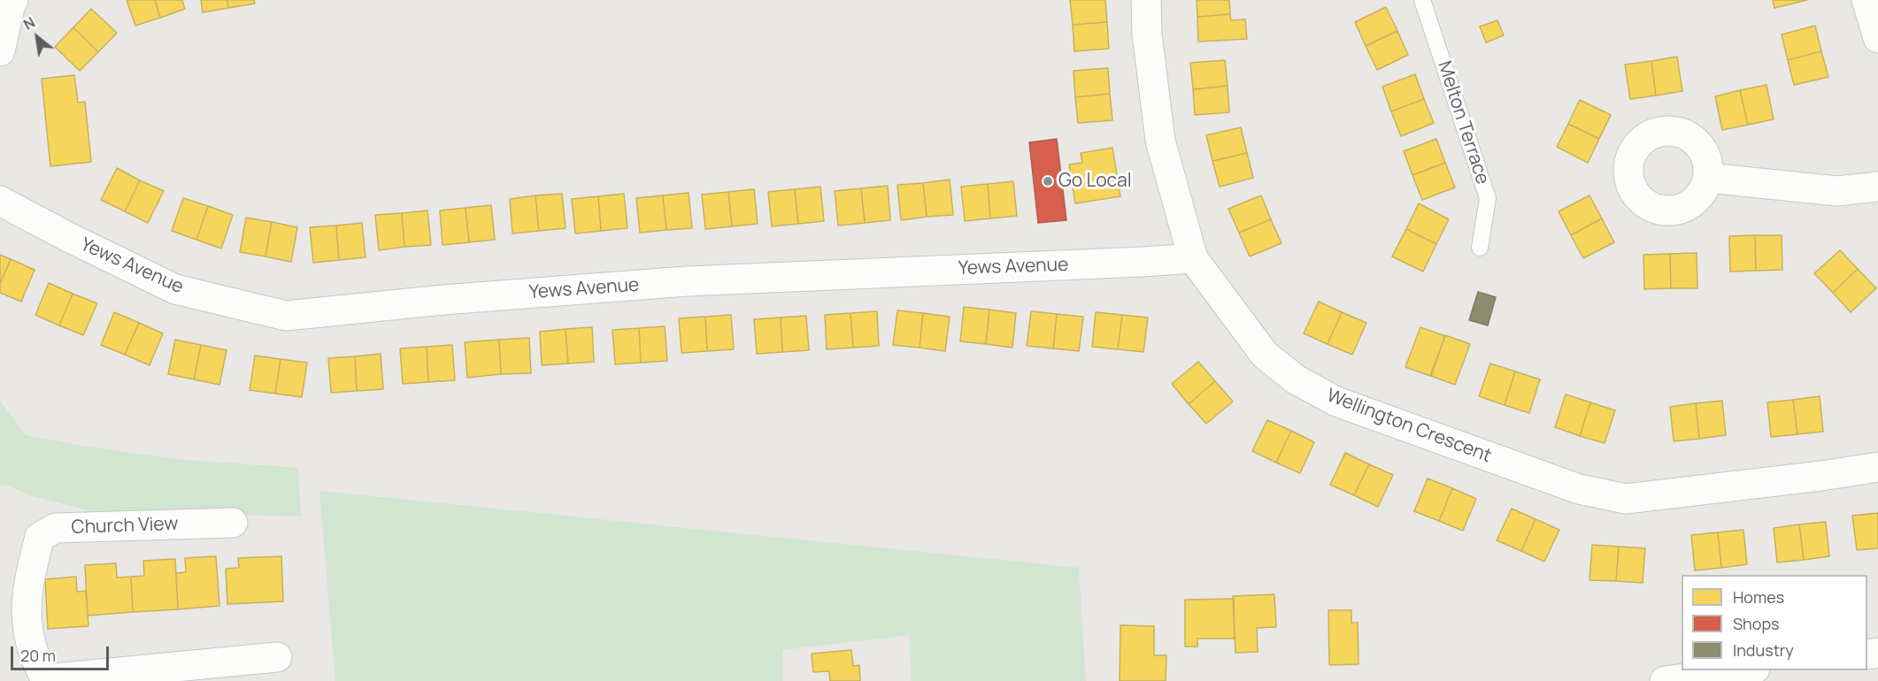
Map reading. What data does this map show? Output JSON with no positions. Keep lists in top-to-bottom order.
{
  "streets": {
    "street": ["Yews Avenue", "Wellington Crescent", "Church View"],
    "lane": ["Melton Terrace"]
  },
  "crossings": [
    ["Yews Avenue", "Wellington Crescent"]
  ],
  "places": ["Go Local"],
  "legend": ["Homes", "Shops", "Industry"],
  "scale_bar": "20 m",
  "north": "top left"
}
